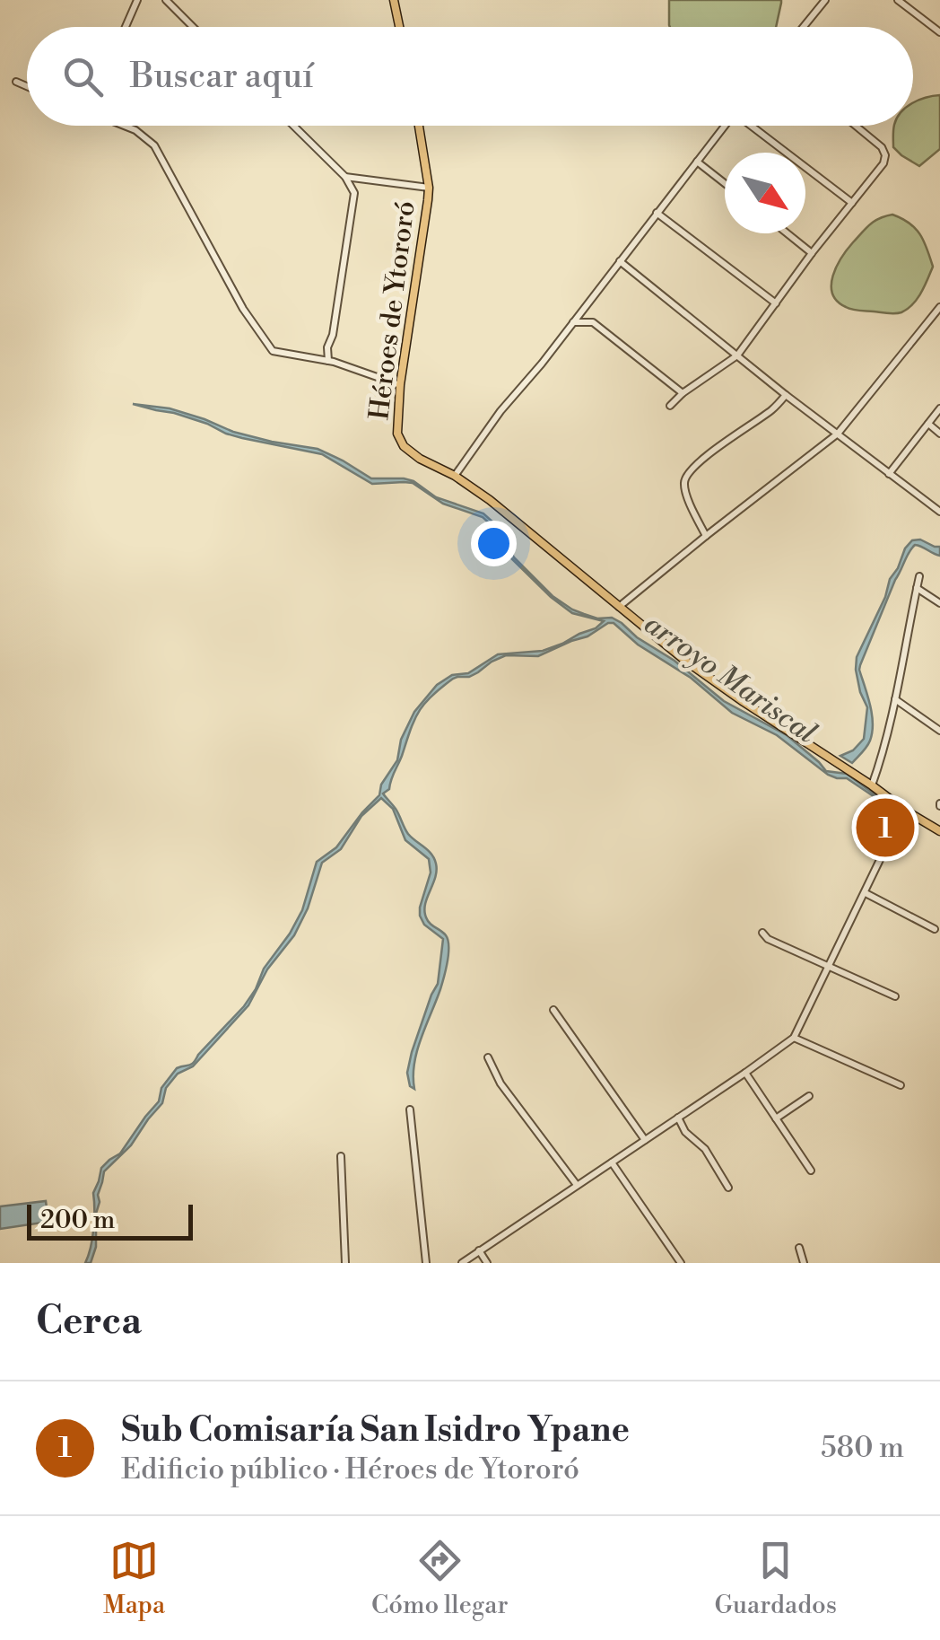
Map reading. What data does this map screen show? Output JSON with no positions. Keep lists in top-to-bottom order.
{
  "streets": {
    "main road": ["Héroes de Ytororó"]
  },
  "water": ["arroyo Mariscal"],
  "scale_bar": "200 m",
  "north": "bottom right",
  "page": {
    "search": "Buscar aquí",
    "pins": "1",
    "scale": "200 m",
    "heading": "Cerca",
    "list": [
      {
        "mark": "1",
        "name": "Sub Comisaría San Isidro Ypane",
        "note": "Edificio público · Héroes de Ytororó",
        "value": "580 m"
      }
    ],
    "nav": ["Mapa", "Cómo llegar", "Guardados"]
  }
}
